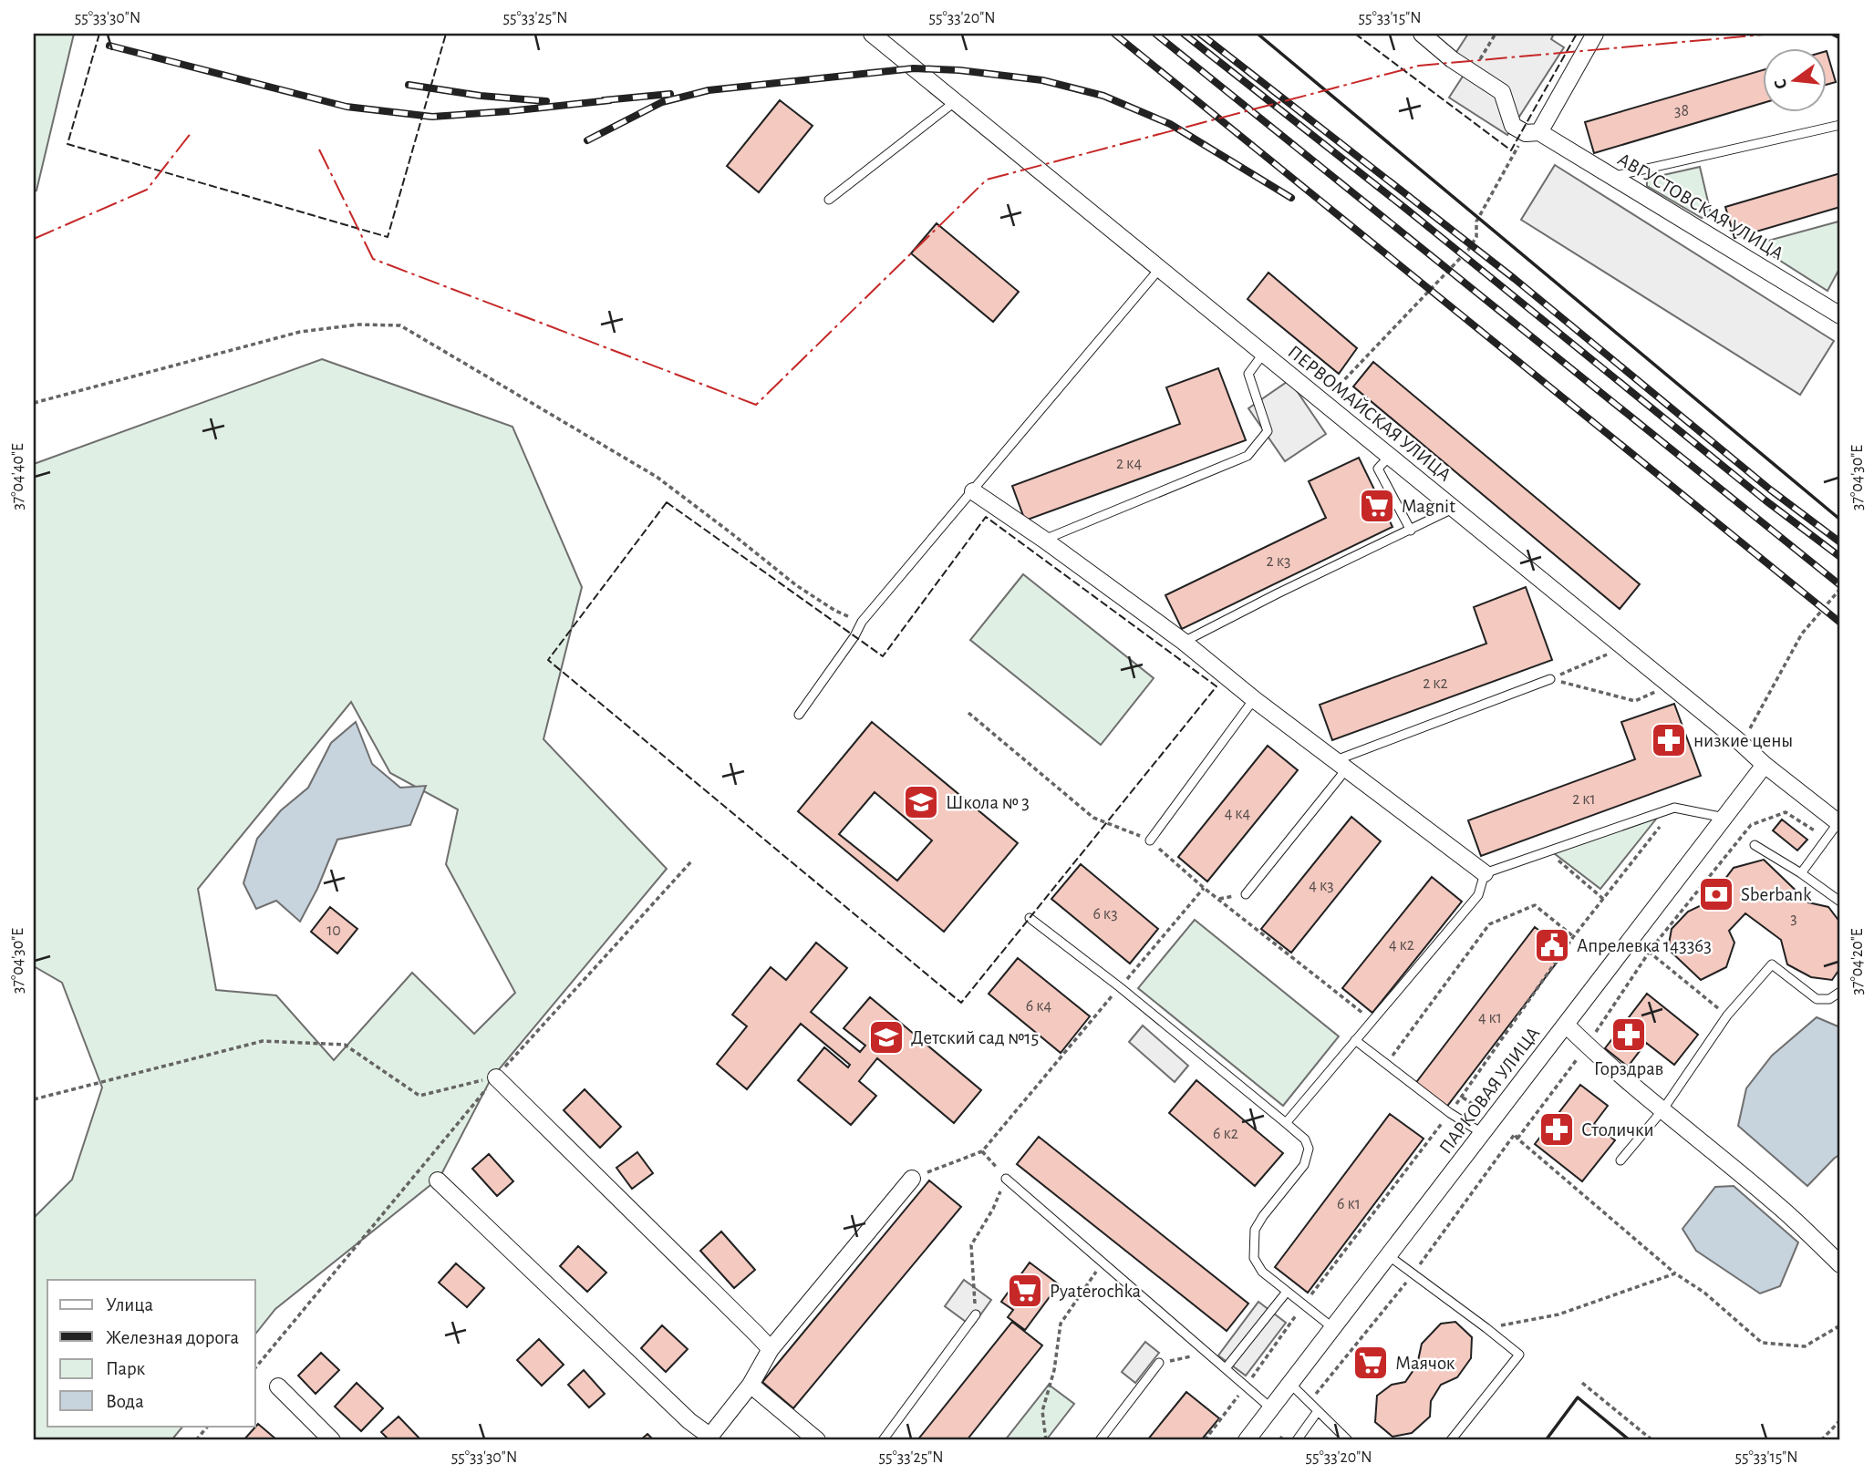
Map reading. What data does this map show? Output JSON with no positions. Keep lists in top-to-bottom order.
{
  "streets": {
    "street": ["АВГУСТОВСКАЯ УЛИЦА", "ПЕРВОМАЙСКАЯ УЛИЦА", "ПАРКОВАЯ УЛИЦА"]
  },
  "crossings": [
    ["ПЕРВОМАЙСКАЯ УЛИЦА", "ПАРКОВАЯ УЛИЦА"]
  ],
  "places": {
    "supermarket": ["Magnit", "Pyaterochka", "Маячок"],
    "pharmacy": ["низкие цены", "Горздрав", "Столички"],
    "school or university": ["Школа № 3", "Детский сад №15"],
    "bank": ["Sberbank"],
    "public building": ["Апрелевка 143363"]
  },
  "house_numbers": [
    "38",
    "2 к4",
    "2 к3",
    "2 к2",
    "2 к1",
    "4 к4",
    "4 к3",
    "6 к3",
    "3",
    "10",
    "4 к2",
    "6 к4",
    "4 к1",
    "6 к2",
    "6 к1"
  ],
  "legend": [
    "Улица",
    "Железная дорога",
    "Парк",
    "Вода"
  ],
  "north": "left",
  "coordinates": [
    "55°33'30\"N",
    "55°33'25\"N",
    "55°33'20\"N",
    "55°33'15\"N",
    "37°04'40\"E",
    "37°04'30\"E",
    "37°04'20\"E"
  ]
}
